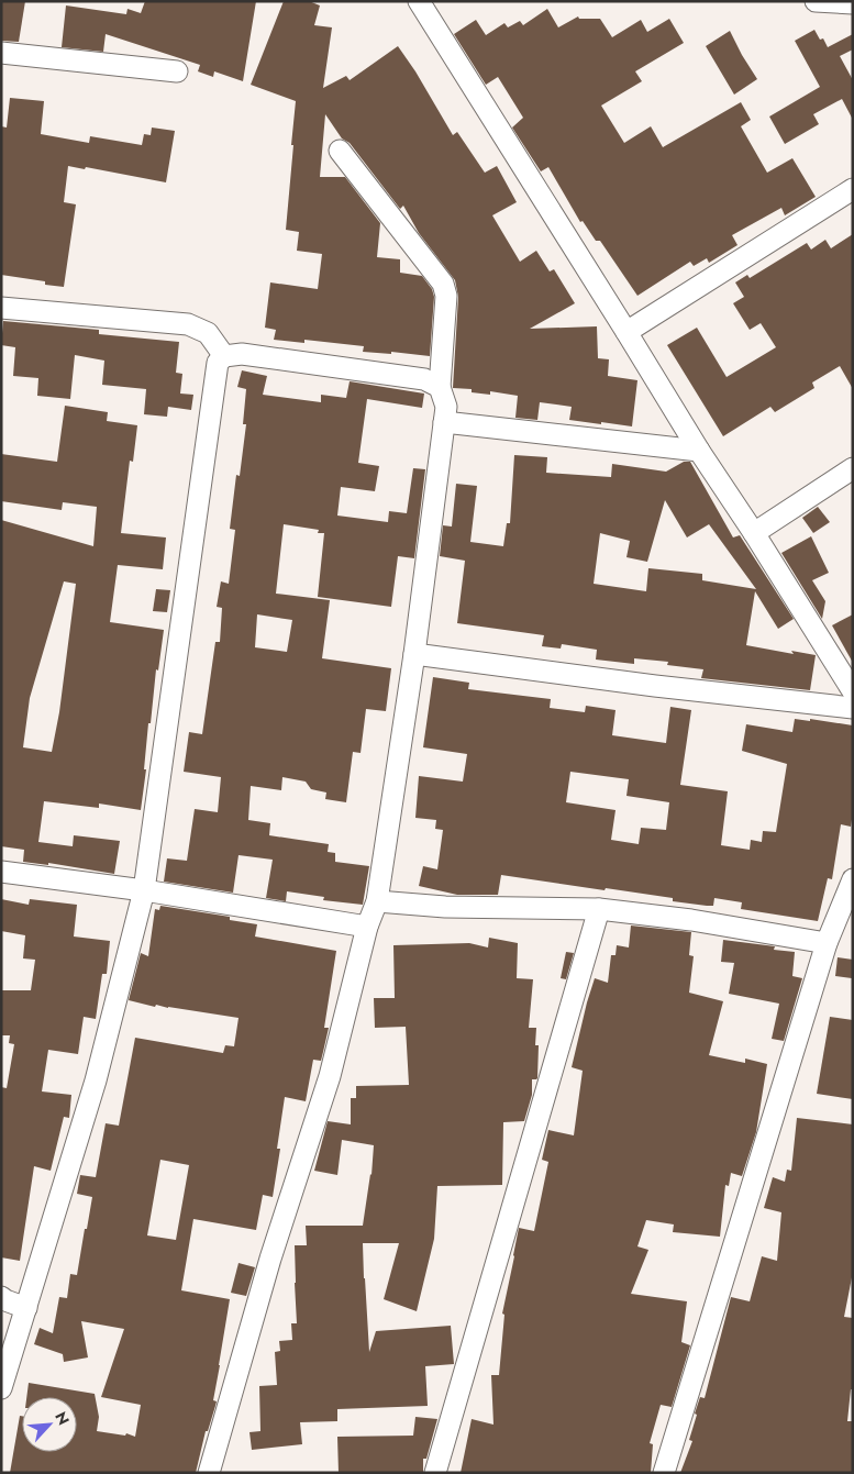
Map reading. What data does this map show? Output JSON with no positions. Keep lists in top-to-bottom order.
{
  "north": "top right"
}
